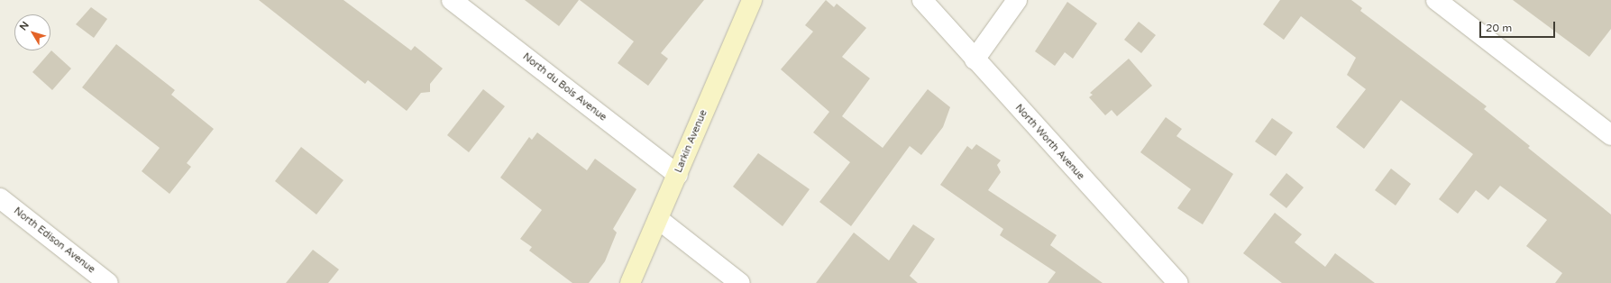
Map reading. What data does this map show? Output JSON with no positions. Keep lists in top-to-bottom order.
{
  "streets": {
    "main road": ["Larkin Avenue"],
    "street": ["North du Bois Avenue", "North Worth Avenue", "North Edison Avenue"]
  },
  "crossings": [
    ["North du Bois Avenue", "Larkin Avenue"]
  ],
  "scale_bar": "20 m",
  "north": "top left"
}
